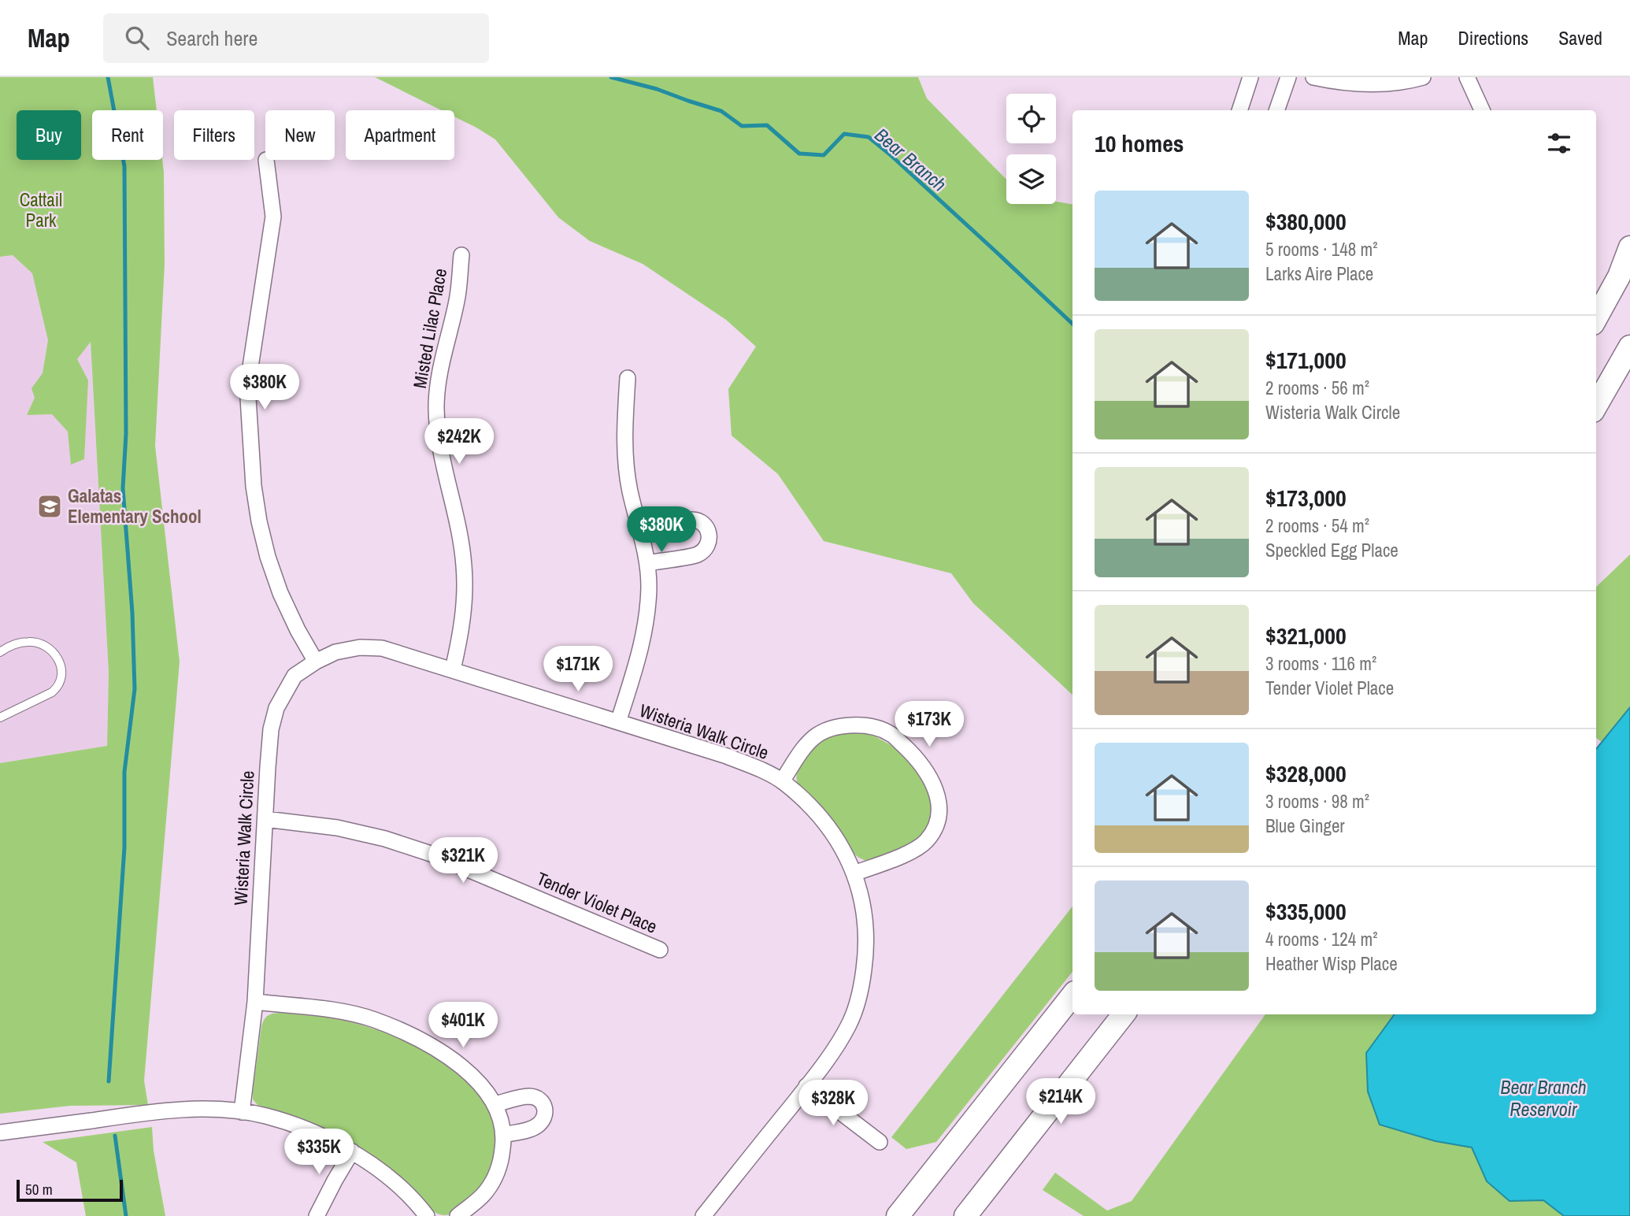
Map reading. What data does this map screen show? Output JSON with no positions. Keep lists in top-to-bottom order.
{
  "streets": {
    "street": ["Misted Lilac Place", "Wisteria Walk Circle", "Tender Violet Place"]
  },
  "crossings": [
    ["Misted Lilac Place", "Wisteria Walk Circle"],
    ["Wisteria Walk Circle", "Tender Violet Place"]
  ],
  "water": ["Bear Branch", "Bear Branch Reservoir"],
  "parks": ["Cattail Park"],
  "places": {
    "school or university": ["Galatas Elementary School"]
  },
  "scale_bar": "50 m",
  "page": {
    "header": "Map",
    "search": "Search here",
    "nav": ["Map", "Directions", "Saved"],
    "chip": [
      "Buy",
      "Rent",
      "Filters",
      "New",
      "Apartment"
    ],
    "heading": "10 homes",
    "list": [
      {
        "name": "$380,000",
        "note": "5 rooms · 148 m² · Larks Aire Place"
      },
      {
        "name": "$171,000",
        "note": "2 rooms · 56 m² · Wisteria Walk Circle"
      },
      {
        "name": "$173,000",
        "note": "2 rooms · 54 m² · Speckled Egg Place"
      },
      {
        "name": "$321,000",
        "note": "3 rooms · 116 m² · Tender Violet Place"
      },
      {
        "name": "$328,000",
        "note": "3 rooms · 98 m² · Blue Ginger"
      },
      {
        "name": "$335,000",
        "note": "4 rooms · 124 m² · Heather Wisp Place"
      }
    ],
    "price": [
      "$380K",
      "$242K",
      "$380K",
      "$171K",
      "$173K",
      "$321K",
      "$401K",
      "$214K",
      "$328K",
      "$335K"
    ],
    "scale": "50 m"
  }
}
